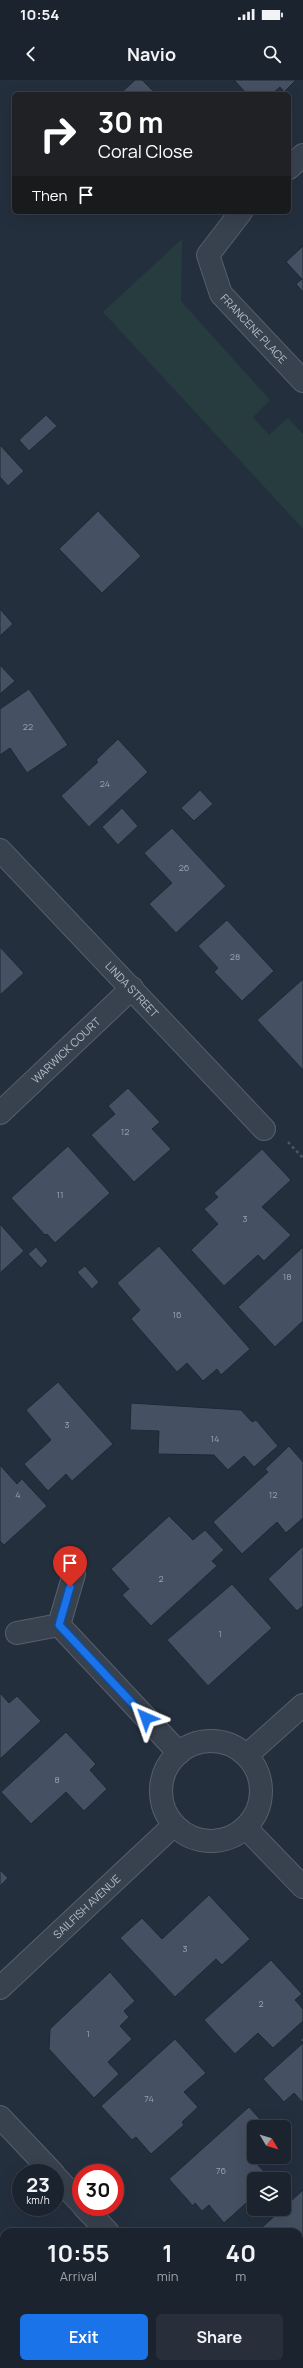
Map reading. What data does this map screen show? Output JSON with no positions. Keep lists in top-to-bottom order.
{
  "streets": {
    "street": [
      "FRANCENE PLACE",
      "LINDA STREET",
      "WARWICK COURT",
      "SAILFISH AVENUE"
    ]
  },
  "crossings": [
    ["LINDA STREET", "WARWICK COURT"]
  ],
  "house_numbers": [
    "22",
    "24",
    "26",
    "28",
    "12",
    "11",
    "3",
    "18",
    "16",
    "3",
    "14",
    "4",
    "12",
    "2",
    "1",
    "8",
    "3",
    "2",
    "1",
    "74",
    "76"
  ],
  "north": "bottom right",
  "page": {
    "status": "10:54",
    "header": "Navio",
    "turn": ["30 m", "Coral Close"],
    "then": "Then",
    "speed": "23 km/h",
    "limit": "30",
    "eta": [
      "10:55",
      "Arrival",
      "1",
      "min",
      "40",
      "m"
    ],
    "buttons": ["Exit", "Share"]
  }
}
